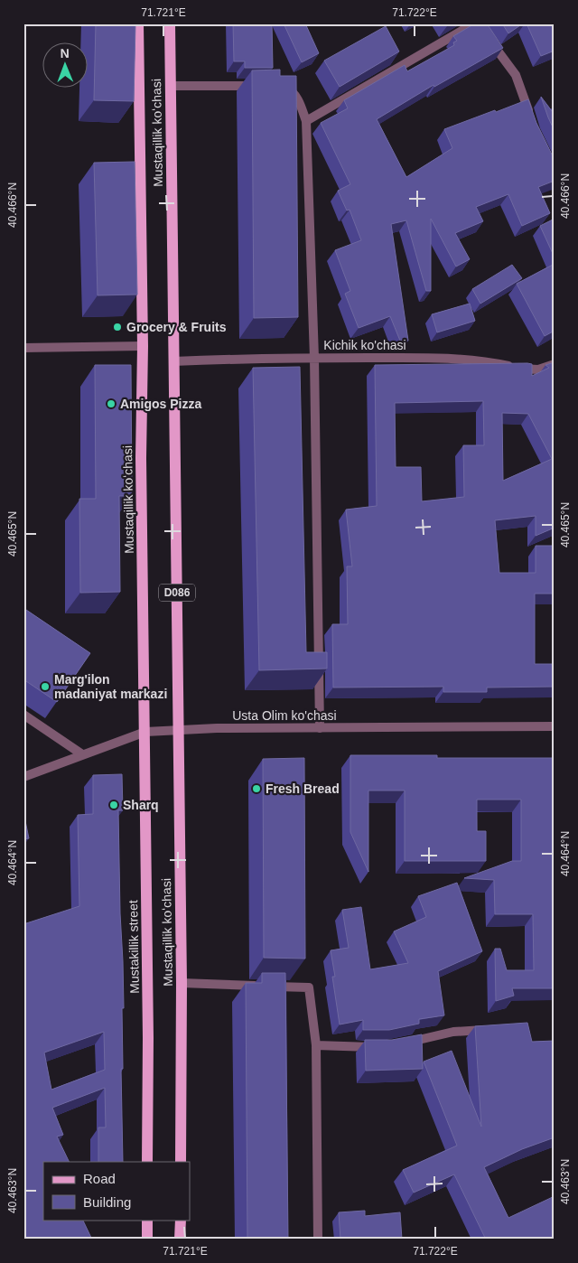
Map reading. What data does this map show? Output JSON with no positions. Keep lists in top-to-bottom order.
{
  "streets": {
    "main road": ["Mustaqillik koʻchasi", "D086", "Mustakillik street"],
    "street": ["Kichik ko'chasi", "Usta Olim ko'chasi"]
  },
  "crossings": [
    ["Mustaqillik koʻchasi", "Kichik ko'chasi"],
    ["Mustaqillik koʻchasi", "Usta Olim ko'chasi"],
    ["Mustaqillik koʻchasi", "Mustakillik street"],
    ["Usta Olim ko'chasi", "Mustakillik street"]
  ],
  "places": [
    "Grocery & Fruits",
    "Amigos Pizza",
    "Marg'ilon madaniyat markazi",
    "Fresh Bread",
    "Sharq"
  ],
  "legend": ["Road", "Building"],
  "north": "top",
  "coordinates": [
    "71.721°E",
    "71.722°E",
    "40.466°N",
    "40.465°N",
    "40.464°N",
    "40.463°N"
  ]
}
